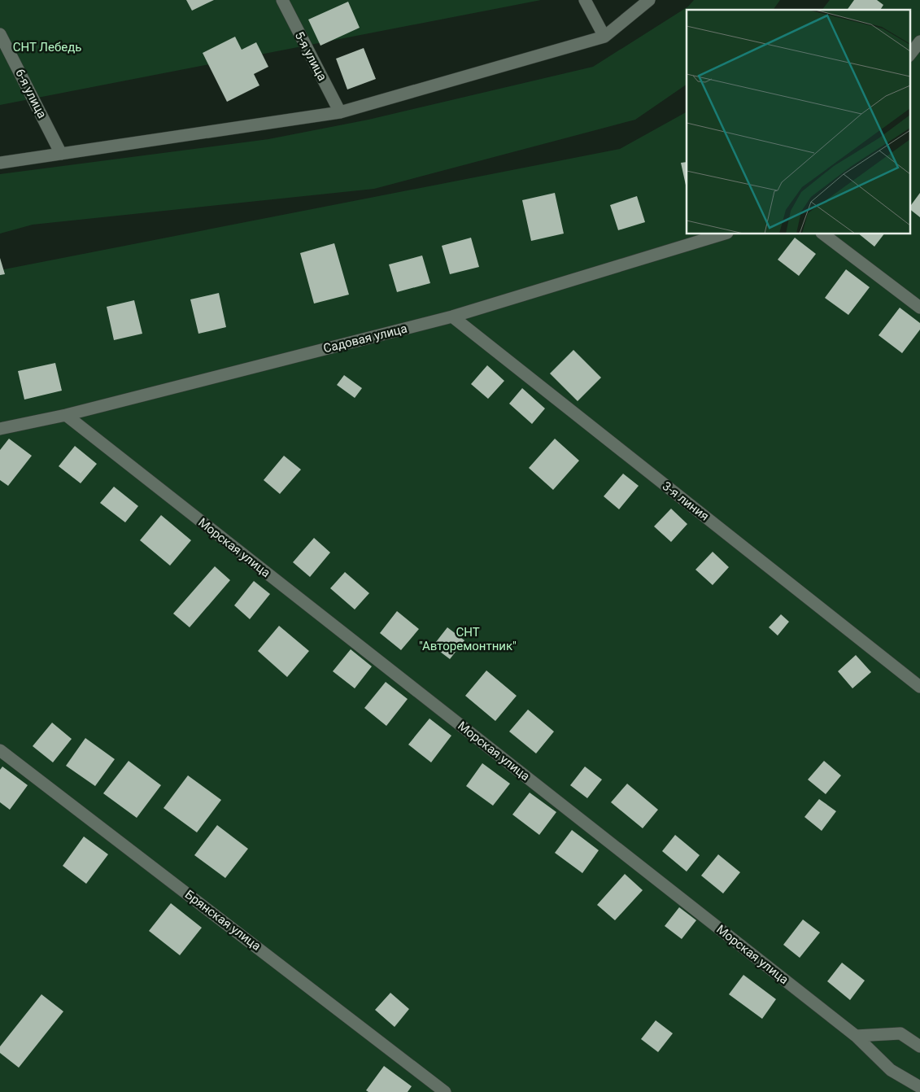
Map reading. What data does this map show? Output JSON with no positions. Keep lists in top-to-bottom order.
{
  "streets": {
    "street": [
      "5-я улица",
      "6-я улица",
      "Садовая улица",
      "3-я линия",
      "Морская улица",
      "Брянская улица"
    ]
  },
  "crossings": [
    ["Садовая улица", "3-я линия"],
    ["Садовая улица", "Морская улица"]
  ],
  "parks": ["СНТ Лебедь", "СНТ \"Авторемонтник\""]
}
